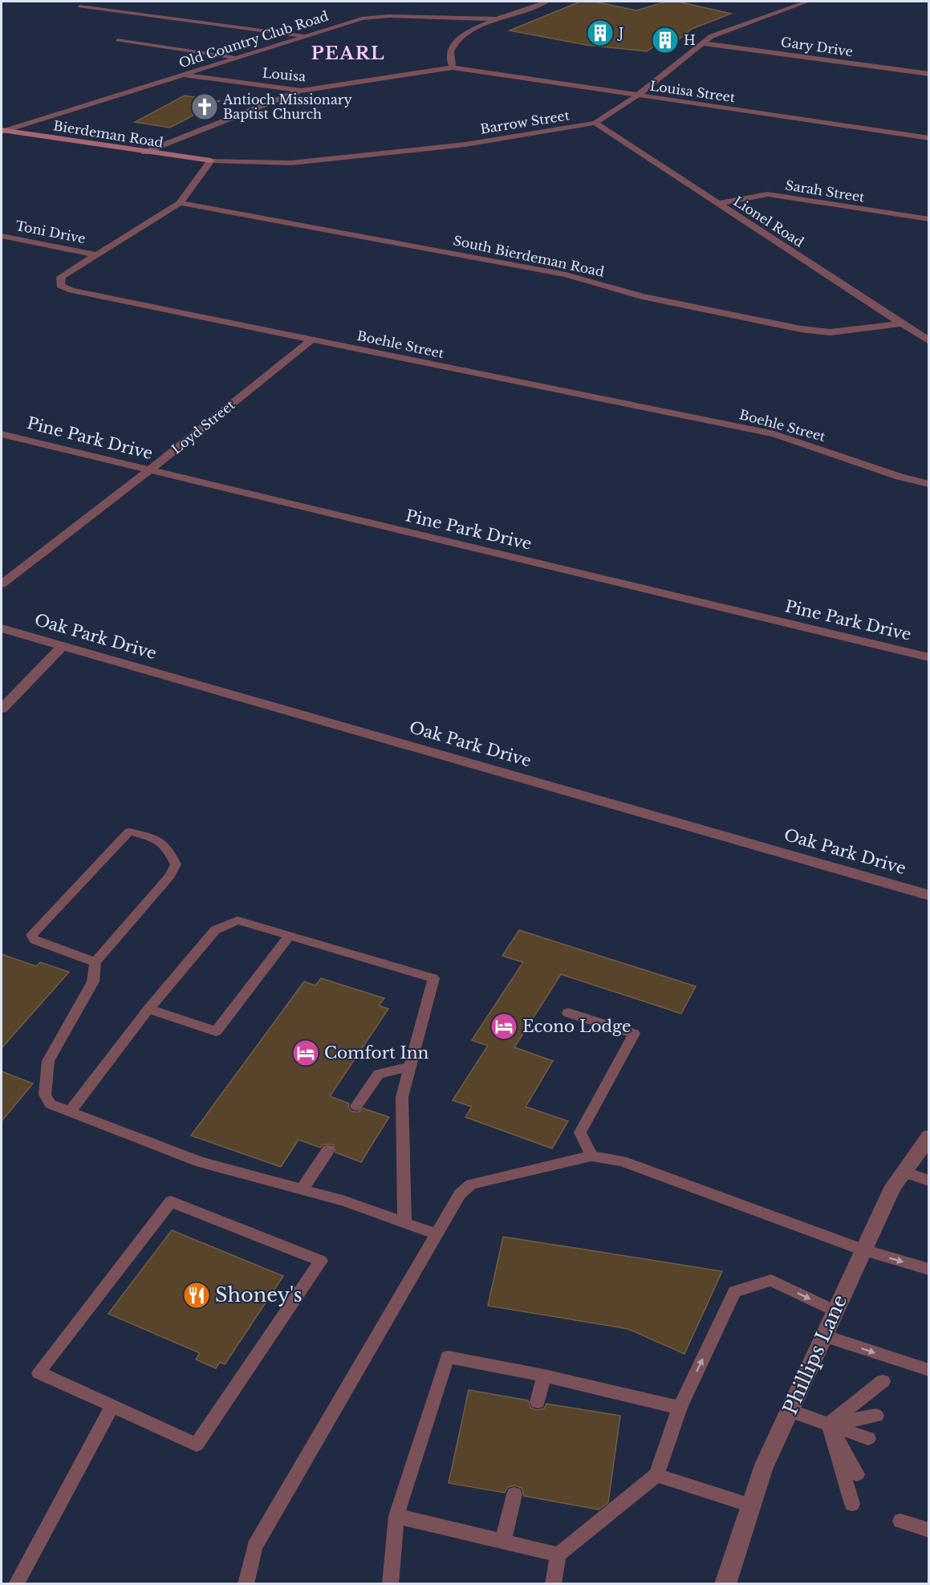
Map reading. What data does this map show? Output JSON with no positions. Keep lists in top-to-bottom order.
{
  "streets": {
    "street": [
      "Old Country Club Road",
      "Gary Drive",
      "Louisa",
      "Louisa Street",
      "Barrow Street",
      "Bierdeman Road",
      "Sarah Street",
      "Lionel Road",
      "Toni Drive",
      "South Bierdeman Road",
      "Boehle Street",
      "Loyd Street",
      "Pine Park Drive",
      "Oak Park Drive",
      "Phillips Lane"
    ]
  },
  "crossings": [
    ["Old Country Club Road", "Louisa"],
    ["Old Country Club Road", "Bierdeman Road"],
    ["Gary Drive", "Barrow Street"],
    ["Louisa", "Louisa Street"],
    ["Louisa Street", "Barrow Street"],
    ["Barrow Street", "Bierdeman Road"],
    ["Barrow Street", "Lionel Road"],
    ["Barrow Street", "Boehle Street"],
    ["Bierdeman Road", "Boehle Street"],
    ["Sarah Street", "Lionel Road"],
    ["Lionel Road", "South Bierdeman Road"],
    ["Toni Drive", "Boehle Street"],
    ["South Bierdeman Road", "Boehle Street"],
    ["Boehle Street", "Loyd Street"],
    ["Loyd Street", "Pine Park Drive"]
  ],
  "districts": ["PEARL"],
  "places": {
    "building": ["J", "H"],
    "church": ["Antioch Missionary Baptist Church"],
    "hotel": ["Econo Lodge", "Comfort Inn"],
    "restaurant": ["Shoney's"]
  }
}
